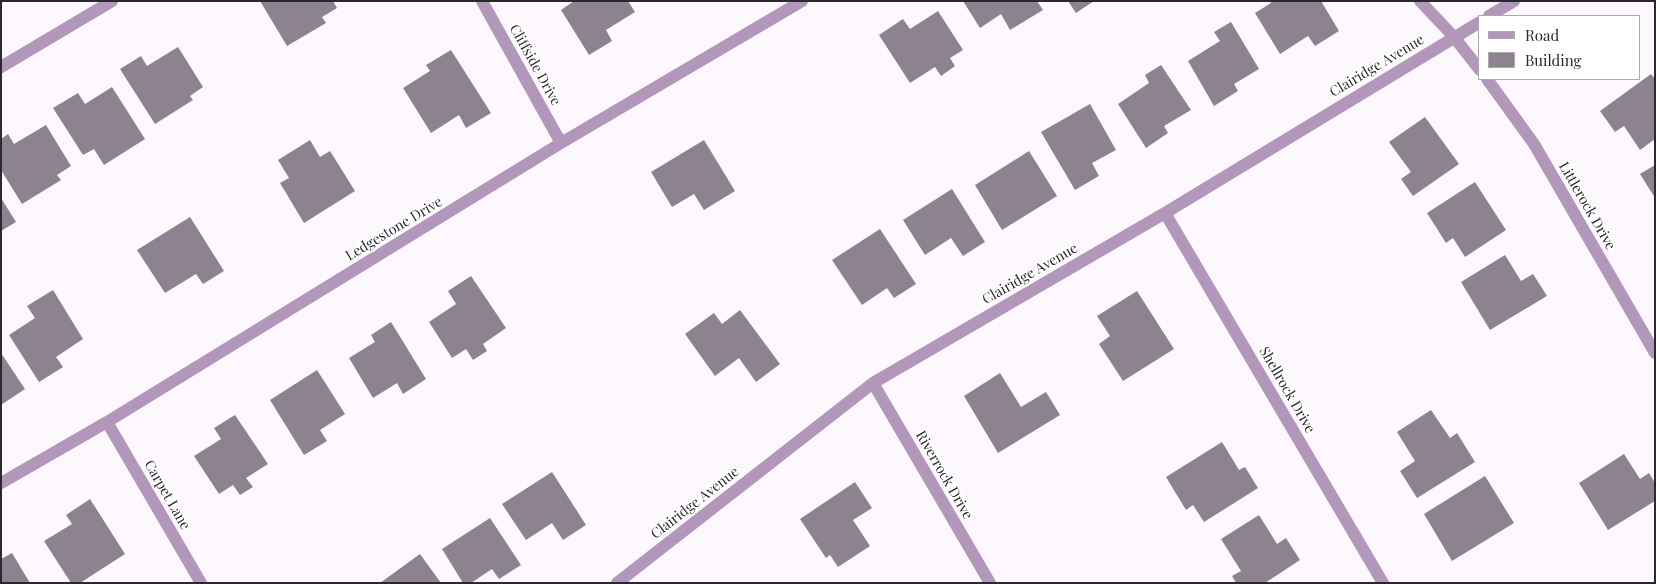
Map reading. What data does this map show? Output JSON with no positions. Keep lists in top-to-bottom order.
{
  "streets": {
    "street": [
      "Cliffside Drive",
      "Clairidge Avenue",
      "Littlerock Drive",
      "Ledgestone Drive",
      "Shellrock Drive",
      "Riverrock Drive",
      "Carpet Lane"
    ]
  },
  "crossings": [
    ["Cliffside Drive", "Ledgestone Drive"],
    ["Clairidge Avenue", "Shellrock Drive"],
    ["Clairidge Avenue", "Riverrock Drive"],
    ["Ledgestone Drive", "Carpet Lane"]
  ],
  "legend": ["Road", "Building"]
}
